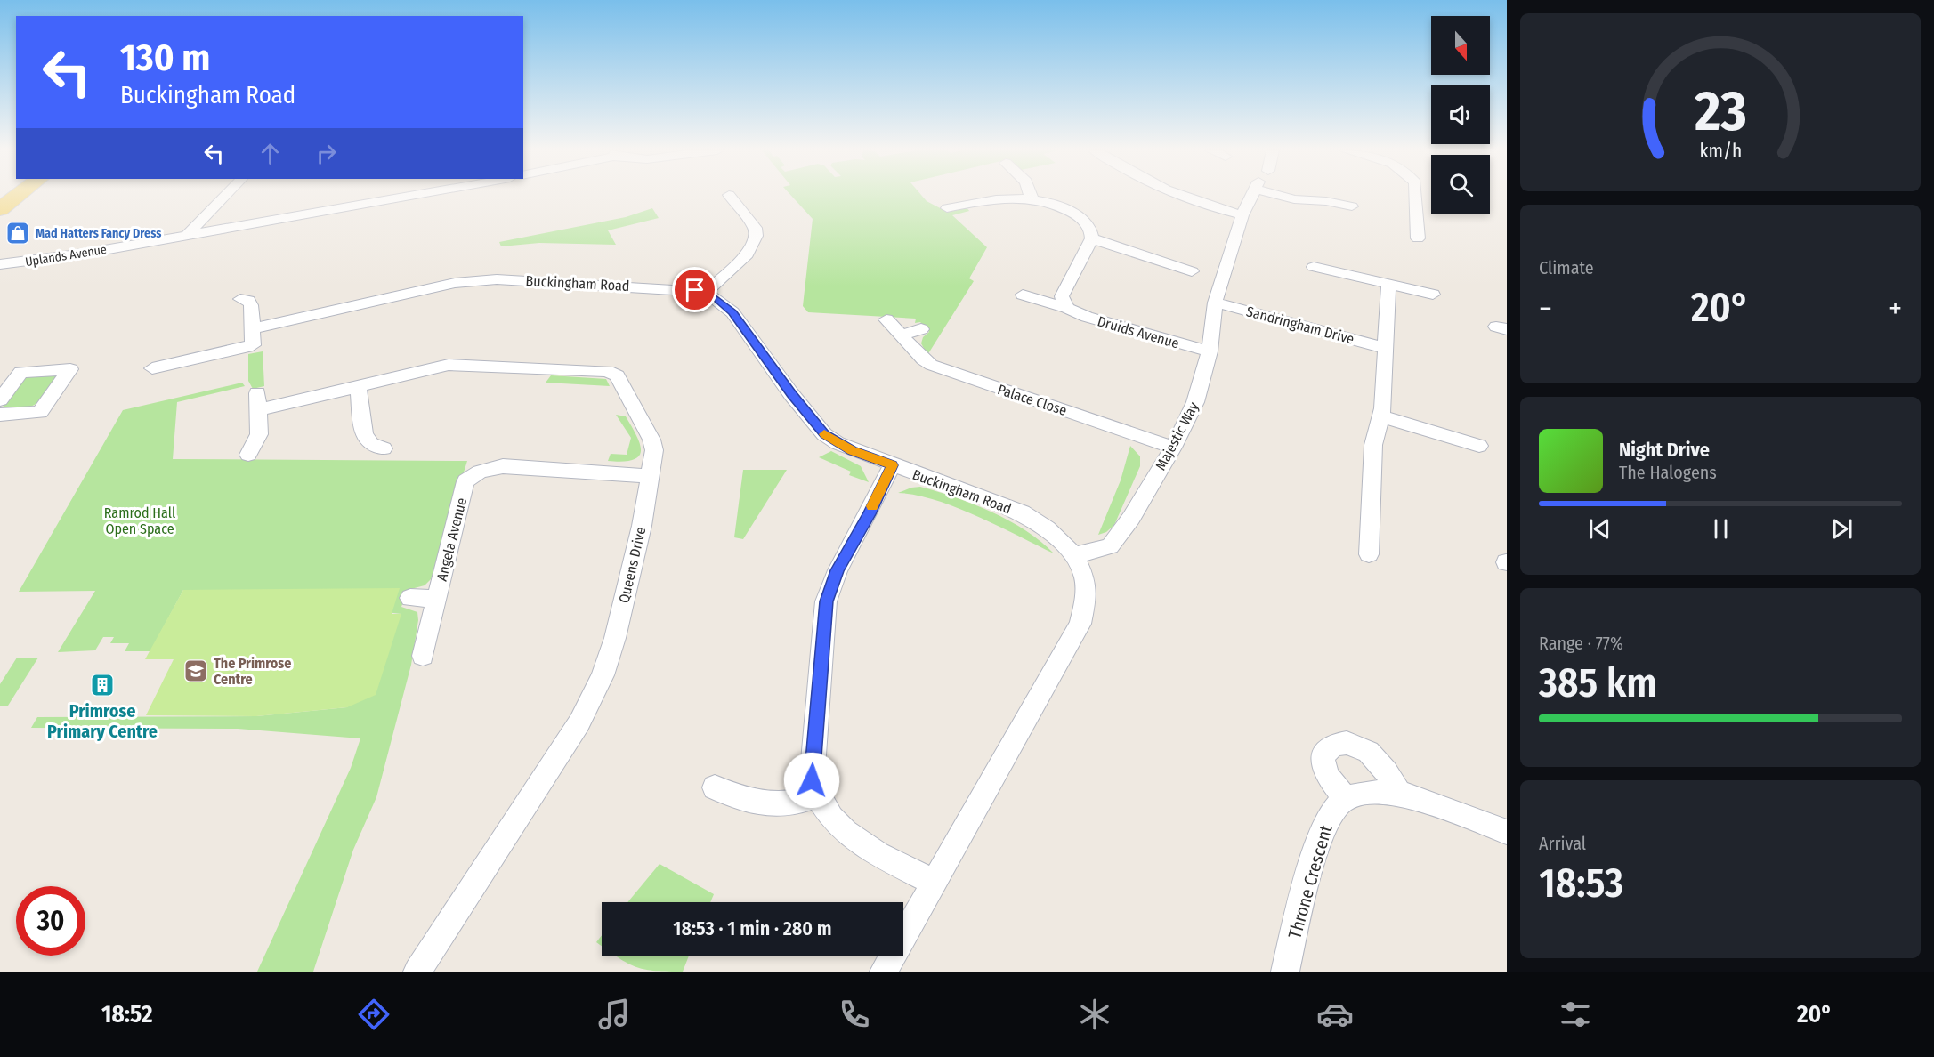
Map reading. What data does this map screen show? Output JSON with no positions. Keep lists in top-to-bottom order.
{
  "streets": {
    "street": [
      "Uplands Avenue",
      "Buckingham Road",
      "Sandringham Drive",
      "Druids Avenue",
      "Palace Close",
      "Majestic Way",
      "Angela Avenue",
      "Queens Drive",
      "Throne Crescent"
    ]
  },
  "crossings": [
    ["Buckingham Road", "Majestic Way"],
    ["Sandringham Drive", "Majestic Way"],
    ["Druids Avenue", "Majestic Way"],
    ["Palace Close", "Majestic Way"],
    ["Angela Avenue", "Queens Drive"]
  ],
  "parks": ["Ramrod Hall Open Space"],
  "places": {
    "shop": ["Mad Hatters Fancy Dress"],
    "school or university": ["The Primrose Centre"],
    "building": ["Primrose Primary Centre"]
  },
  "north": "bottom",
  "page": {
    "turn": ["130 m", "Buckingham Road"],
    "tile": [
      "Climate",
      ["Range · 77%", "385 km"],
      ["Arrival", "18:53"]
    ],
    "heat": ["−", "20°", "+"],
    "song": ["Night Drive", "The Halogens"],
    "limit": "30",
    "trip": "18:53 · 1 min · 280 m",
    "tabs": ["18:52", "20°"],
    "gauge": ["23", "km/h"]
  }
}
